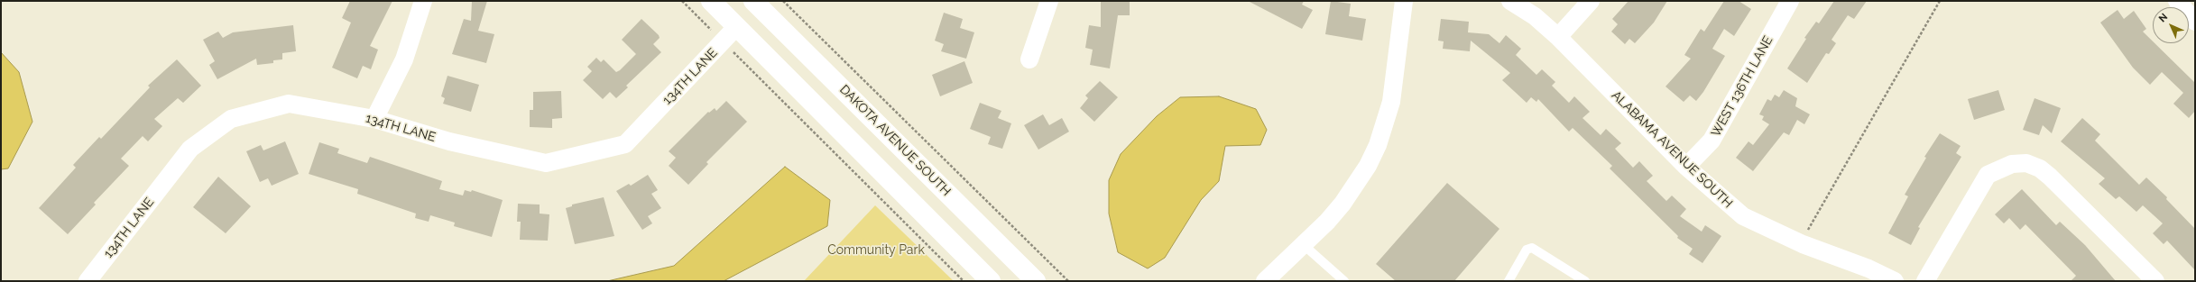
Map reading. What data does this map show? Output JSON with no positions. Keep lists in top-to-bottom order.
{
  "streets": {
    "main road": ["DAKOTA AVENUE SOUTH"],
    "street": ["134TH LANE", "WEST 136TH LANE", "ALABAMA AVENUE SOUTH"]
  },
  "crossings": [
    ["WEST 136TH LANE", "ALABAMA AVENUE SOUTH"]
  ],
  "parks": ["Community Park"],
  "north": "top left"
}
